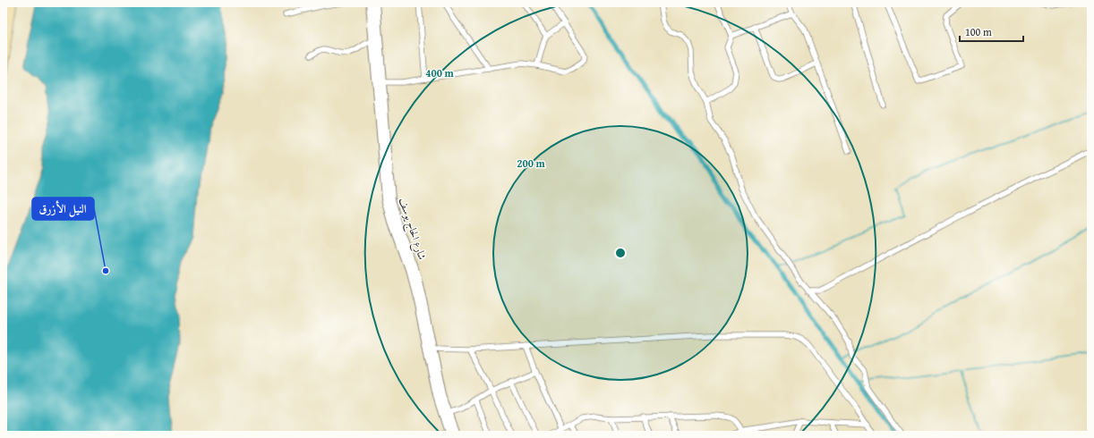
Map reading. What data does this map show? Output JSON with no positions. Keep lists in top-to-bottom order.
{
  "streets": {
    "main road": ["شارع الحاج يوسف"]
  },
  "places": ["النيل الأزرق"],
  "scale_bar": "100 m",
  "rings": ["400 m", "200 m"]
}
